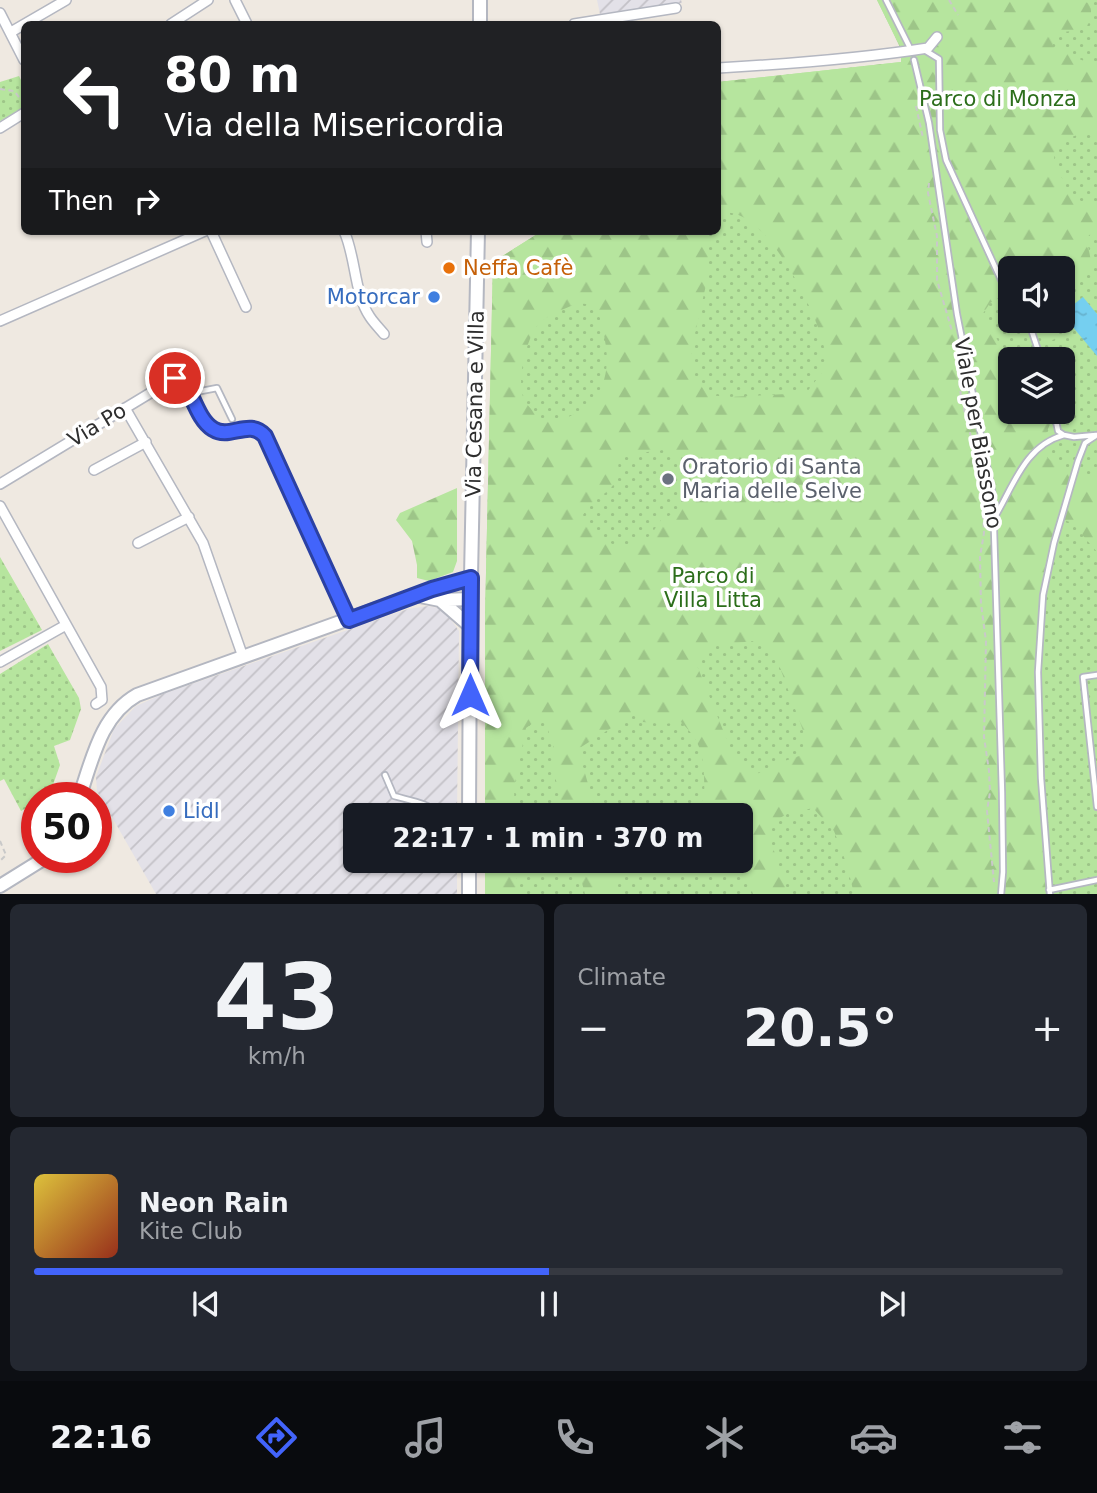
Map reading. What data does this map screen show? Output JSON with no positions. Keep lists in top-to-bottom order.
{
  "streets": {
    "main road": ["Via Cesana e Villa"],
    "street": ["Via Po"],
    "lane": ["Viale per Biassono"]
  },
  "parks": ["Parco di Monza", "Parco di Villa Litta"],
  "places": [
    "Neffa Cafè",
    "Motorcar",
    "Oratorio di Santa Maria delle Selve",
    "Lidl"
  ],
  "page": {
    "turn": ["80 m", "Via della Misericordia"],
    "then": "Then",
    "limit": "50",
    "trip": "22:17 · 1 min · 370 m",
    "tile": [
      ["43", "km/h"],
      "Climate"
    ],
    "heat": ["−", "20.5°", "+"],
    "song": ["Neon Rain", "Kite Club"],
    "tabs": "22:16"
  }
}
